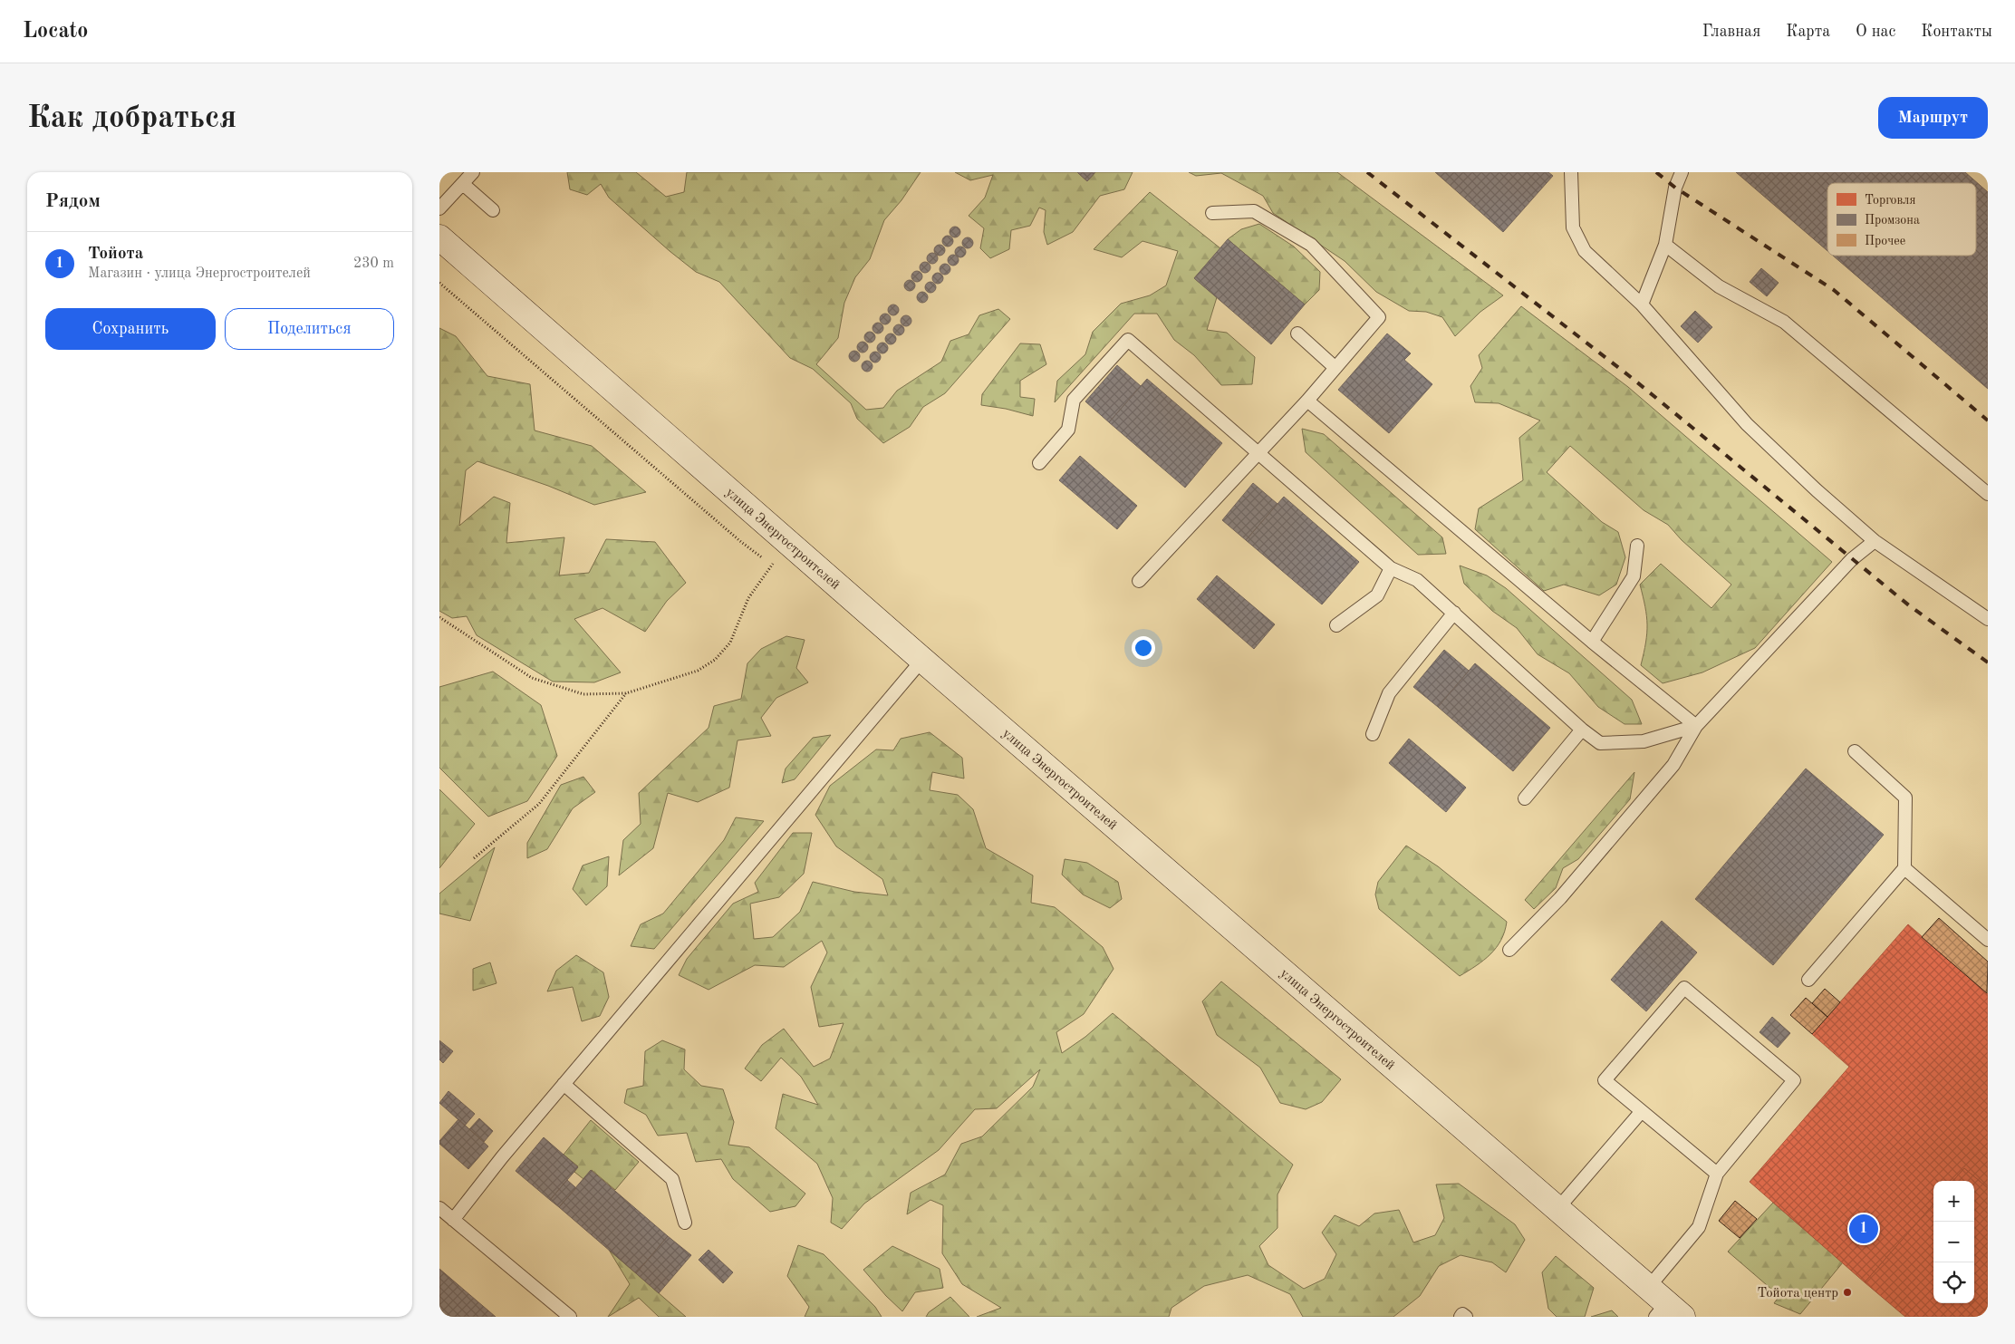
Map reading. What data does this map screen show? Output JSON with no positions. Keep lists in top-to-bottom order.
{
  "streets": {
    "main road": ["улица Энергостроителей"]
  },
  "places": ["Тойота центр"],
  "legend": ["Торговля", "Промзона", "Прочее"],
  "page": {
    "header": "Locato",
    "nav": [
      "Главная",
      "Карта",
      "О нас",
      "Контакты"
    ],
    "buttons": [
      "Маршрут",
      ["Сохранить", "Поделиться"]
    ],
    "title": "Как добраться",
    "heading": "Рядом",
    "list": [
      {
        "mark": "1",
        "name": "Тойота",
        "note": "Магазин · улица Энергостроителей",
        "value": "230 m"
      }
    ],
    "map_buttons": ["+", "−"],
    "pins": "1"
  }
}
